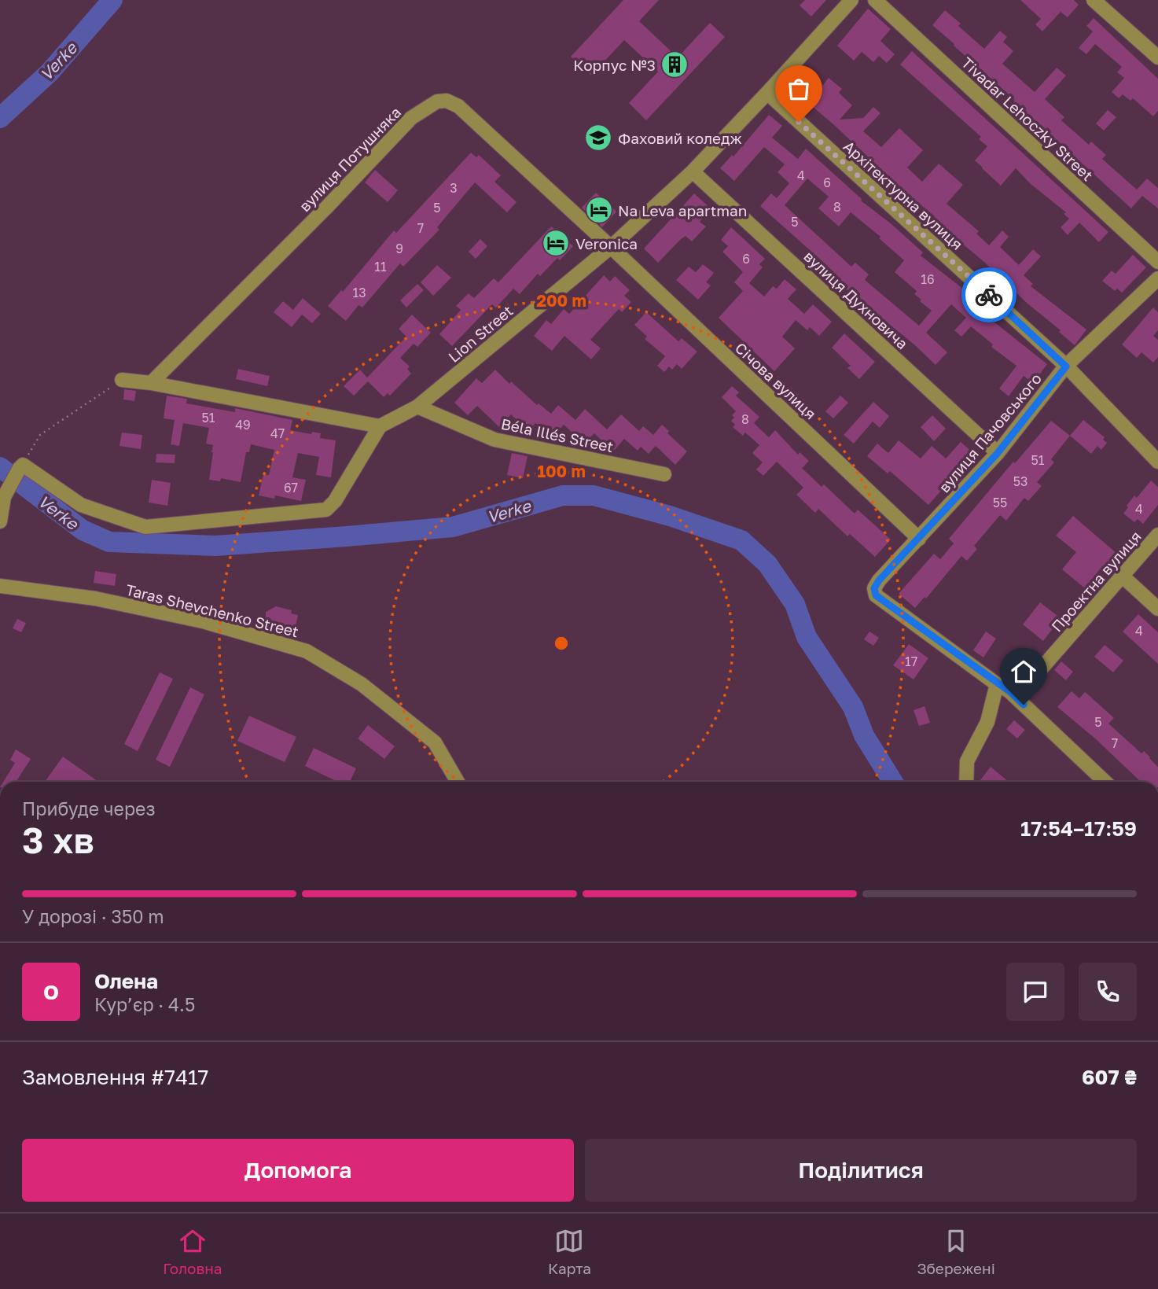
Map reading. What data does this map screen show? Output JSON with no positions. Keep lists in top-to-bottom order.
{
  "streets": {
    "street": [
      "Tivadar Lehoczky Street",
      "вулиця Потушняка",
      "Архітектурна вулиця",
      "вулиця Духновича",
      "Lion Street",
      "Січова вулиця",
      "вулиця Пачовського",
      "Béla Illés Street",
      "Проектна вулиця",
      "Taras Shevchenko Street"
    ]
  },
  "crossings": [
    ["вулиця Потушняка", "Lion Street"],
    ["вулиця Потушняка", "Січова вулиця"],
    ["Архітектурна вулиця", "Lion Street"],
    ["Архітектурна вулиця", "вулиця Пачовського"],
    ["вулиця Духновича", "Lion Street"],
    ["вулиця Духновича", "вулиця Пачовського"],
    ["Lion Street", "Січова вулиця"],
    ["Lion Street", "Béla Illés Street"],
    ["Січова вулиця", "вулиця Пачовського"],
    ["вулиця Пачовського", "Проектна вулиця"]
  ],
  "water": ["Verke"],
  "places": {
    "building": ["Корпус №3"],
    "school or university": ["Фаховий коледж"],
    "hotel": ["Na Leva apartman", "Veronica"]
  },
  "house_numbers": [
    "4",
    "6",
    "3",
    "8",
    "5",
    "5",
    "7",
    "9",
    "6",
    "11",
    "16",
    "13",
    "51",
    "8",
    "49",
    "47",
    "51",
    "53",
    "67",
    "55",
    "4",
    "4",
    "17",
    "5",
    "7"
  ],
  "page": {
    "heading": ["3 хв", "Прибуде через", "17:54–17:59"],
    "panel": [
      "Олена",
      "Кур’єр · 4.5",
      "Замовлення #7417",
      "607 ₴"
    ],
    "bar": "У дорозі · 350 m",
    "round": "О",
    "buttons": ["Допомога", "Поділитися"],
    "tabs": ["Головна", "Карта", "Збережені"]
  },
  "rings": ["200 m", "100 m"]
}
